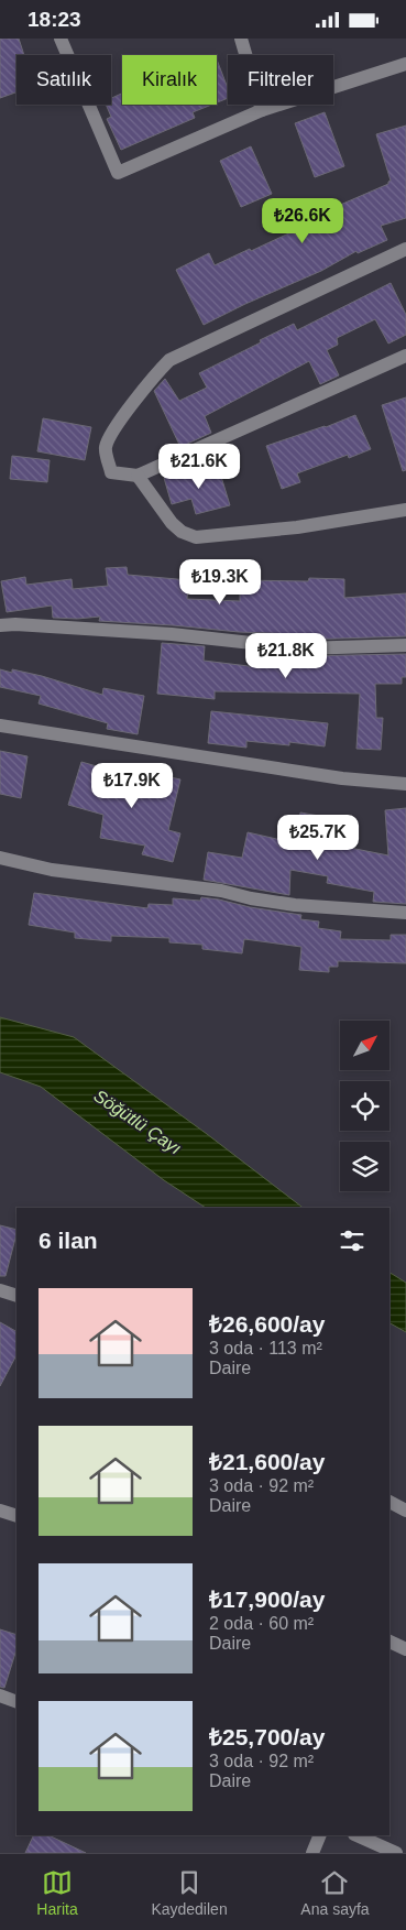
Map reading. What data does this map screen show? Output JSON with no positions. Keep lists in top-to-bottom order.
{
  "water": ["Söğütlü Çayı"],
  "north": "top right",
  "page": {
    "status": "18:23",
    "chip": ["Satılık", "Kiralık", "Filtreler"],
    "price": [
      "₺26.6K",
      "₺21.6K",
      "₺19.3K",
      "₺21.8K",
      "₺17.9K",
      "₺25.7K"
    ],
    "heading": "6 ilan",
    "list": [
      {
        "name": "₺26,600/ay",
        "note": "3 oda · 113 m² · Daire"
      },
      {
        "name": "₺21,600/ay",
        "note": "3 oda · 92 m² · Daire"
      },
      {
        "name": "₺17,900/ay",
        "note": "2 oda · 60 m² · Daire"
      },
      {
        "name": "₺25,700/ay",
        "note": "3 oda · 92 m² · Daire"
      }
    ],
    "tabs": ["Harita", "Kaydedilen", "Ana sayfa"]
  }
}
